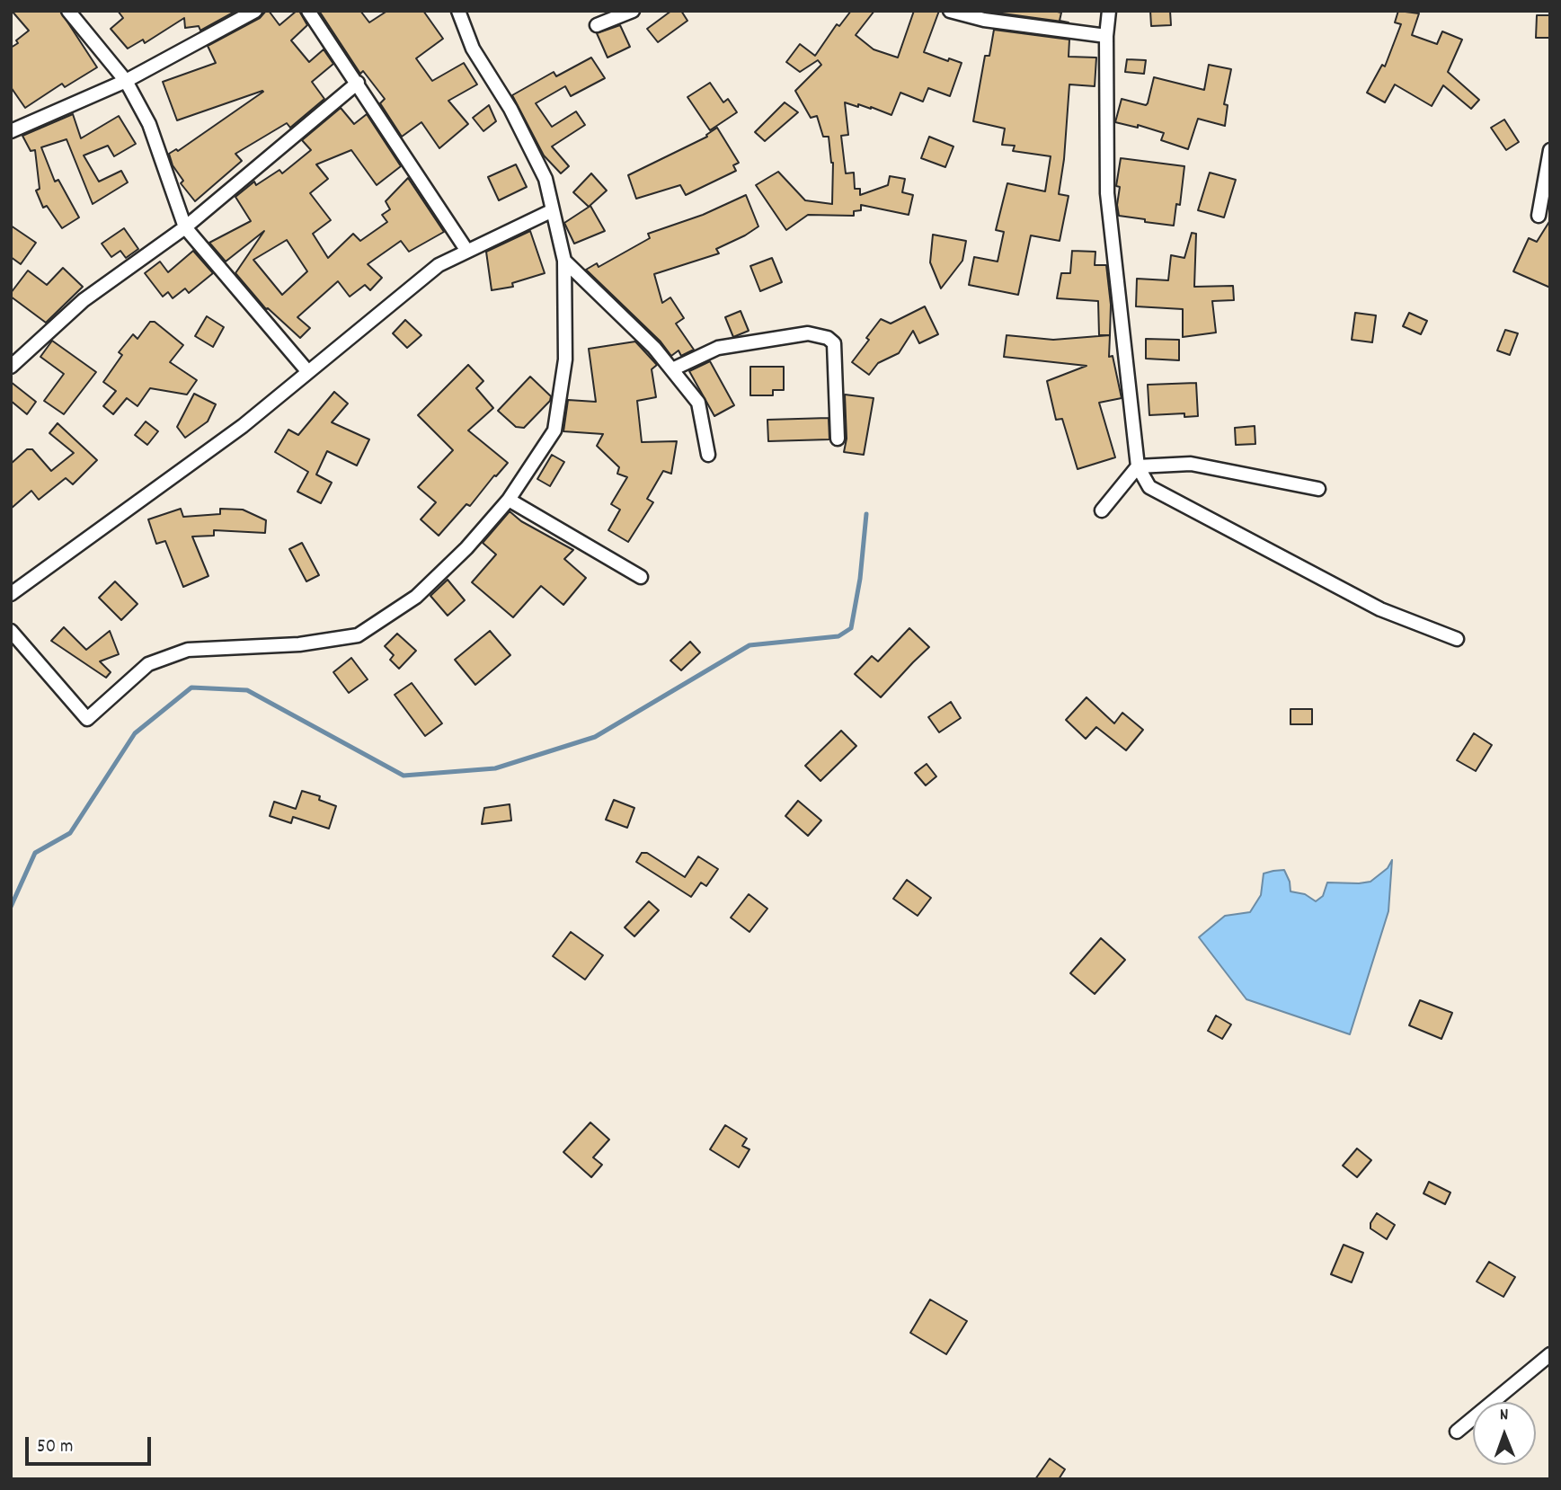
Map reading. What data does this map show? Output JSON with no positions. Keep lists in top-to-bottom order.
{
  "scale_bar": "50 m",
  "north": "top"
}
